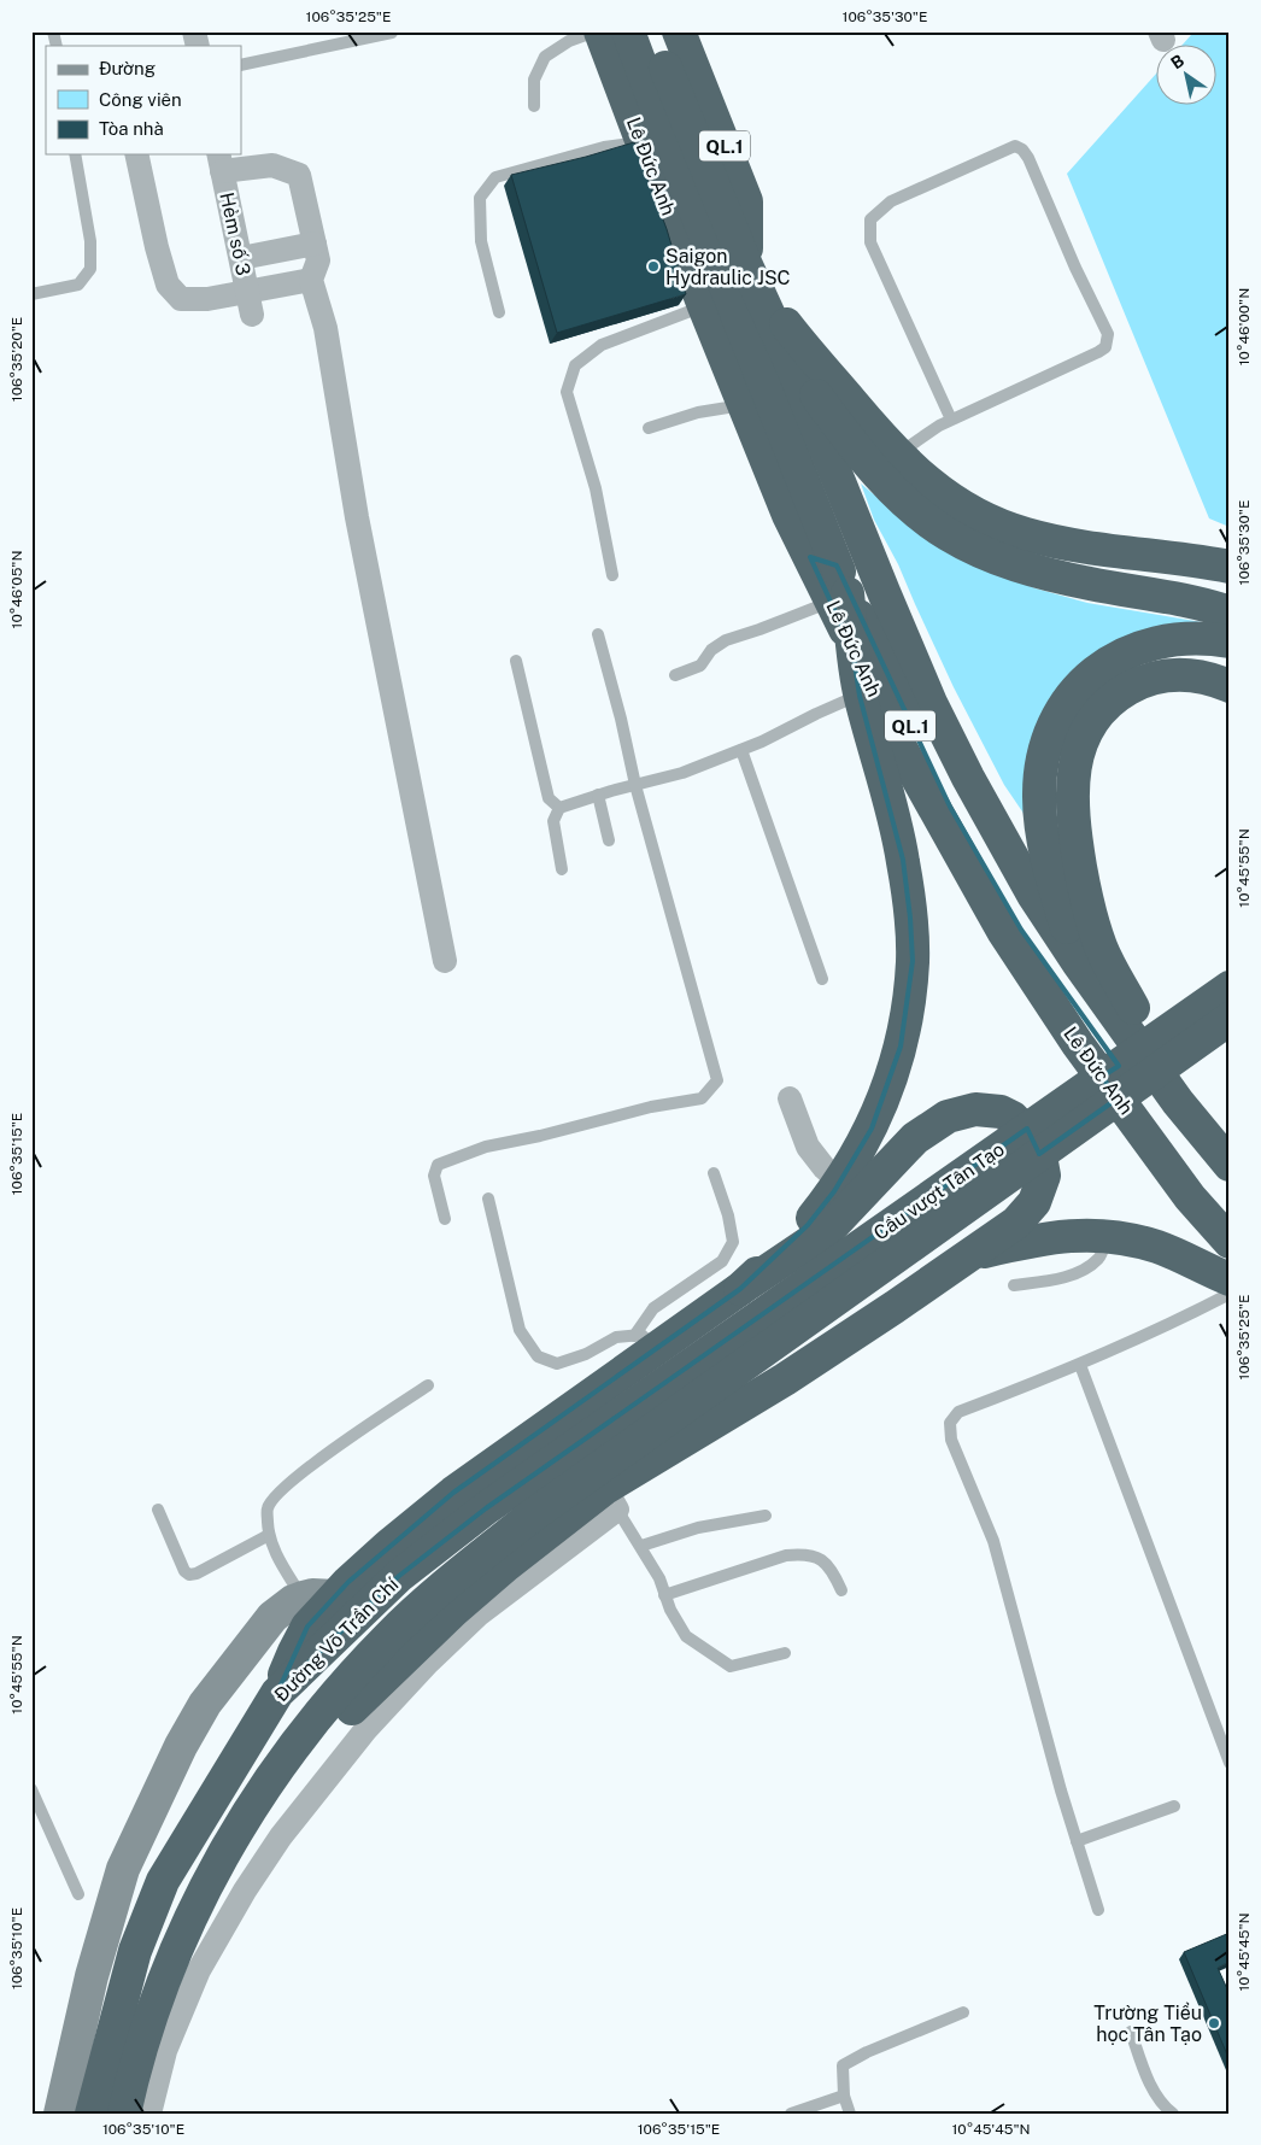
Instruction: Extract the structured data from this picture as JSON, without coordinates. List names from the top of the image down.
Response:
{
  "streets": {
    "highway": [
      "QL.1",
      "Lê Đức Anh",
      "Cầu vượt Tân Tạo",
      "Đường Võ Trần Chí"
    ],
    "street": ["Hẻm số 3"]
  },
  "crossings": [
    ["Cầu vượt Tân Tạo", "Đường Võ Trần Chí"]
  ],
  "places": ["Saigon Hydraulic JSC", "Trường Tiểu học Tân Tạo"],
  "legend": ["Đường", "Công viên", "Tòa nhà"],
  "north": "top left",
  "coordinates": [
    "106°35'25\"E",
    "106°35'30\"E",
    "10°46'00\"N",
    "106°35'20\"E",
    "10°46'05\"N",
    "10°45'55\"N",
    "106°35'15\"E",
    "106°35'10\"E",
    "10°45'45\"N"
  ]
}
